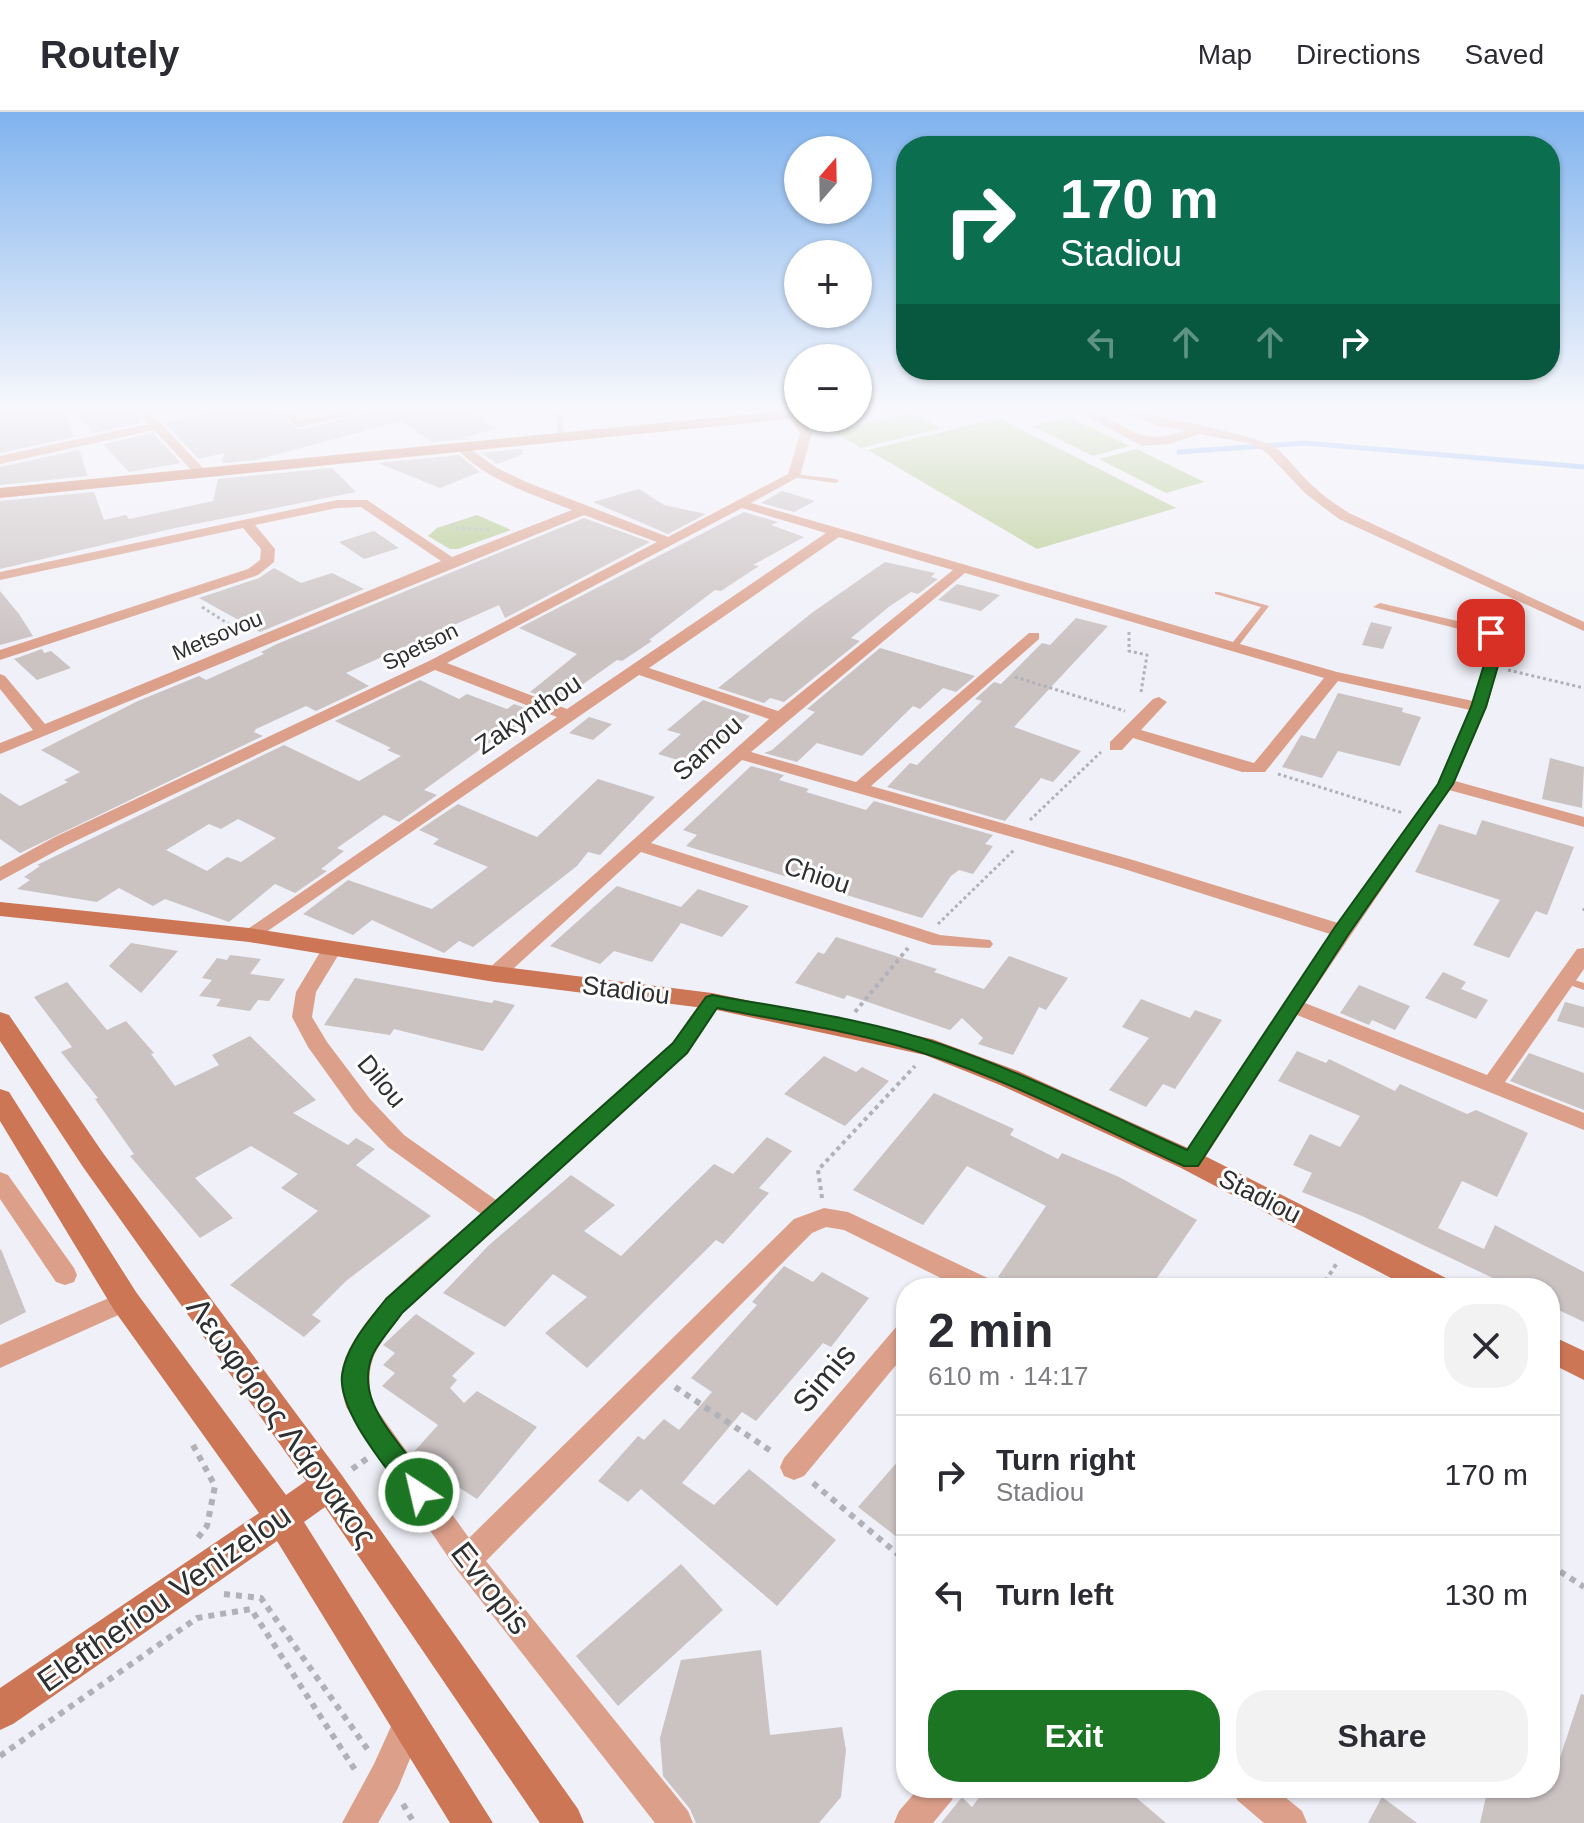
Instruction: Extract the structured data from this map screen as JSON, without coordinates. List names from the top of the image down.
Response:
{
  "streets": {
    "street": [
      "Metsovou",
      "Spetson",
      "Zakynthou",
      "Samou",
      "Chiou",
      "Stadiou",
      "Dilou",
      "Simis",
      "Λεωφόρος Λάρνακος",
      "Evropis",
      "Eleftheriou Venizelou"
    ]
  },
  "crossings": [
    ["Zakynthou", "Stadiou"],
    ["Samou", "Chiou"],
    ["Samou", "Stadiou"],
    ["Stadiou", "Dilou"],
    ["Stadiou", "Evropis"],
    ["Dilou", "Evropis"],
    ["Λεωφόρος Λάρνακος", "Eleftheriou Venizelou"]
  ],
  "north": "top",
  "page": {
    "header": "Routely",
    "nav": ["Map", "Directions", "Saved"],
    "map_buttons": ["+", "−"],
    "turn": ["170 m", "Stadiou"],
    "heading": ["2 min", "610 m · 14:17"],
    "list": [
      {
        "name": "Turn right",
        "note": "Stadiou",
        "value": "170 m"
      },
      {
        "name": "Turn left",
        "value": "130 m"
      }
    ],
    "buttons": ["Exit", "Share"]
  }
}
